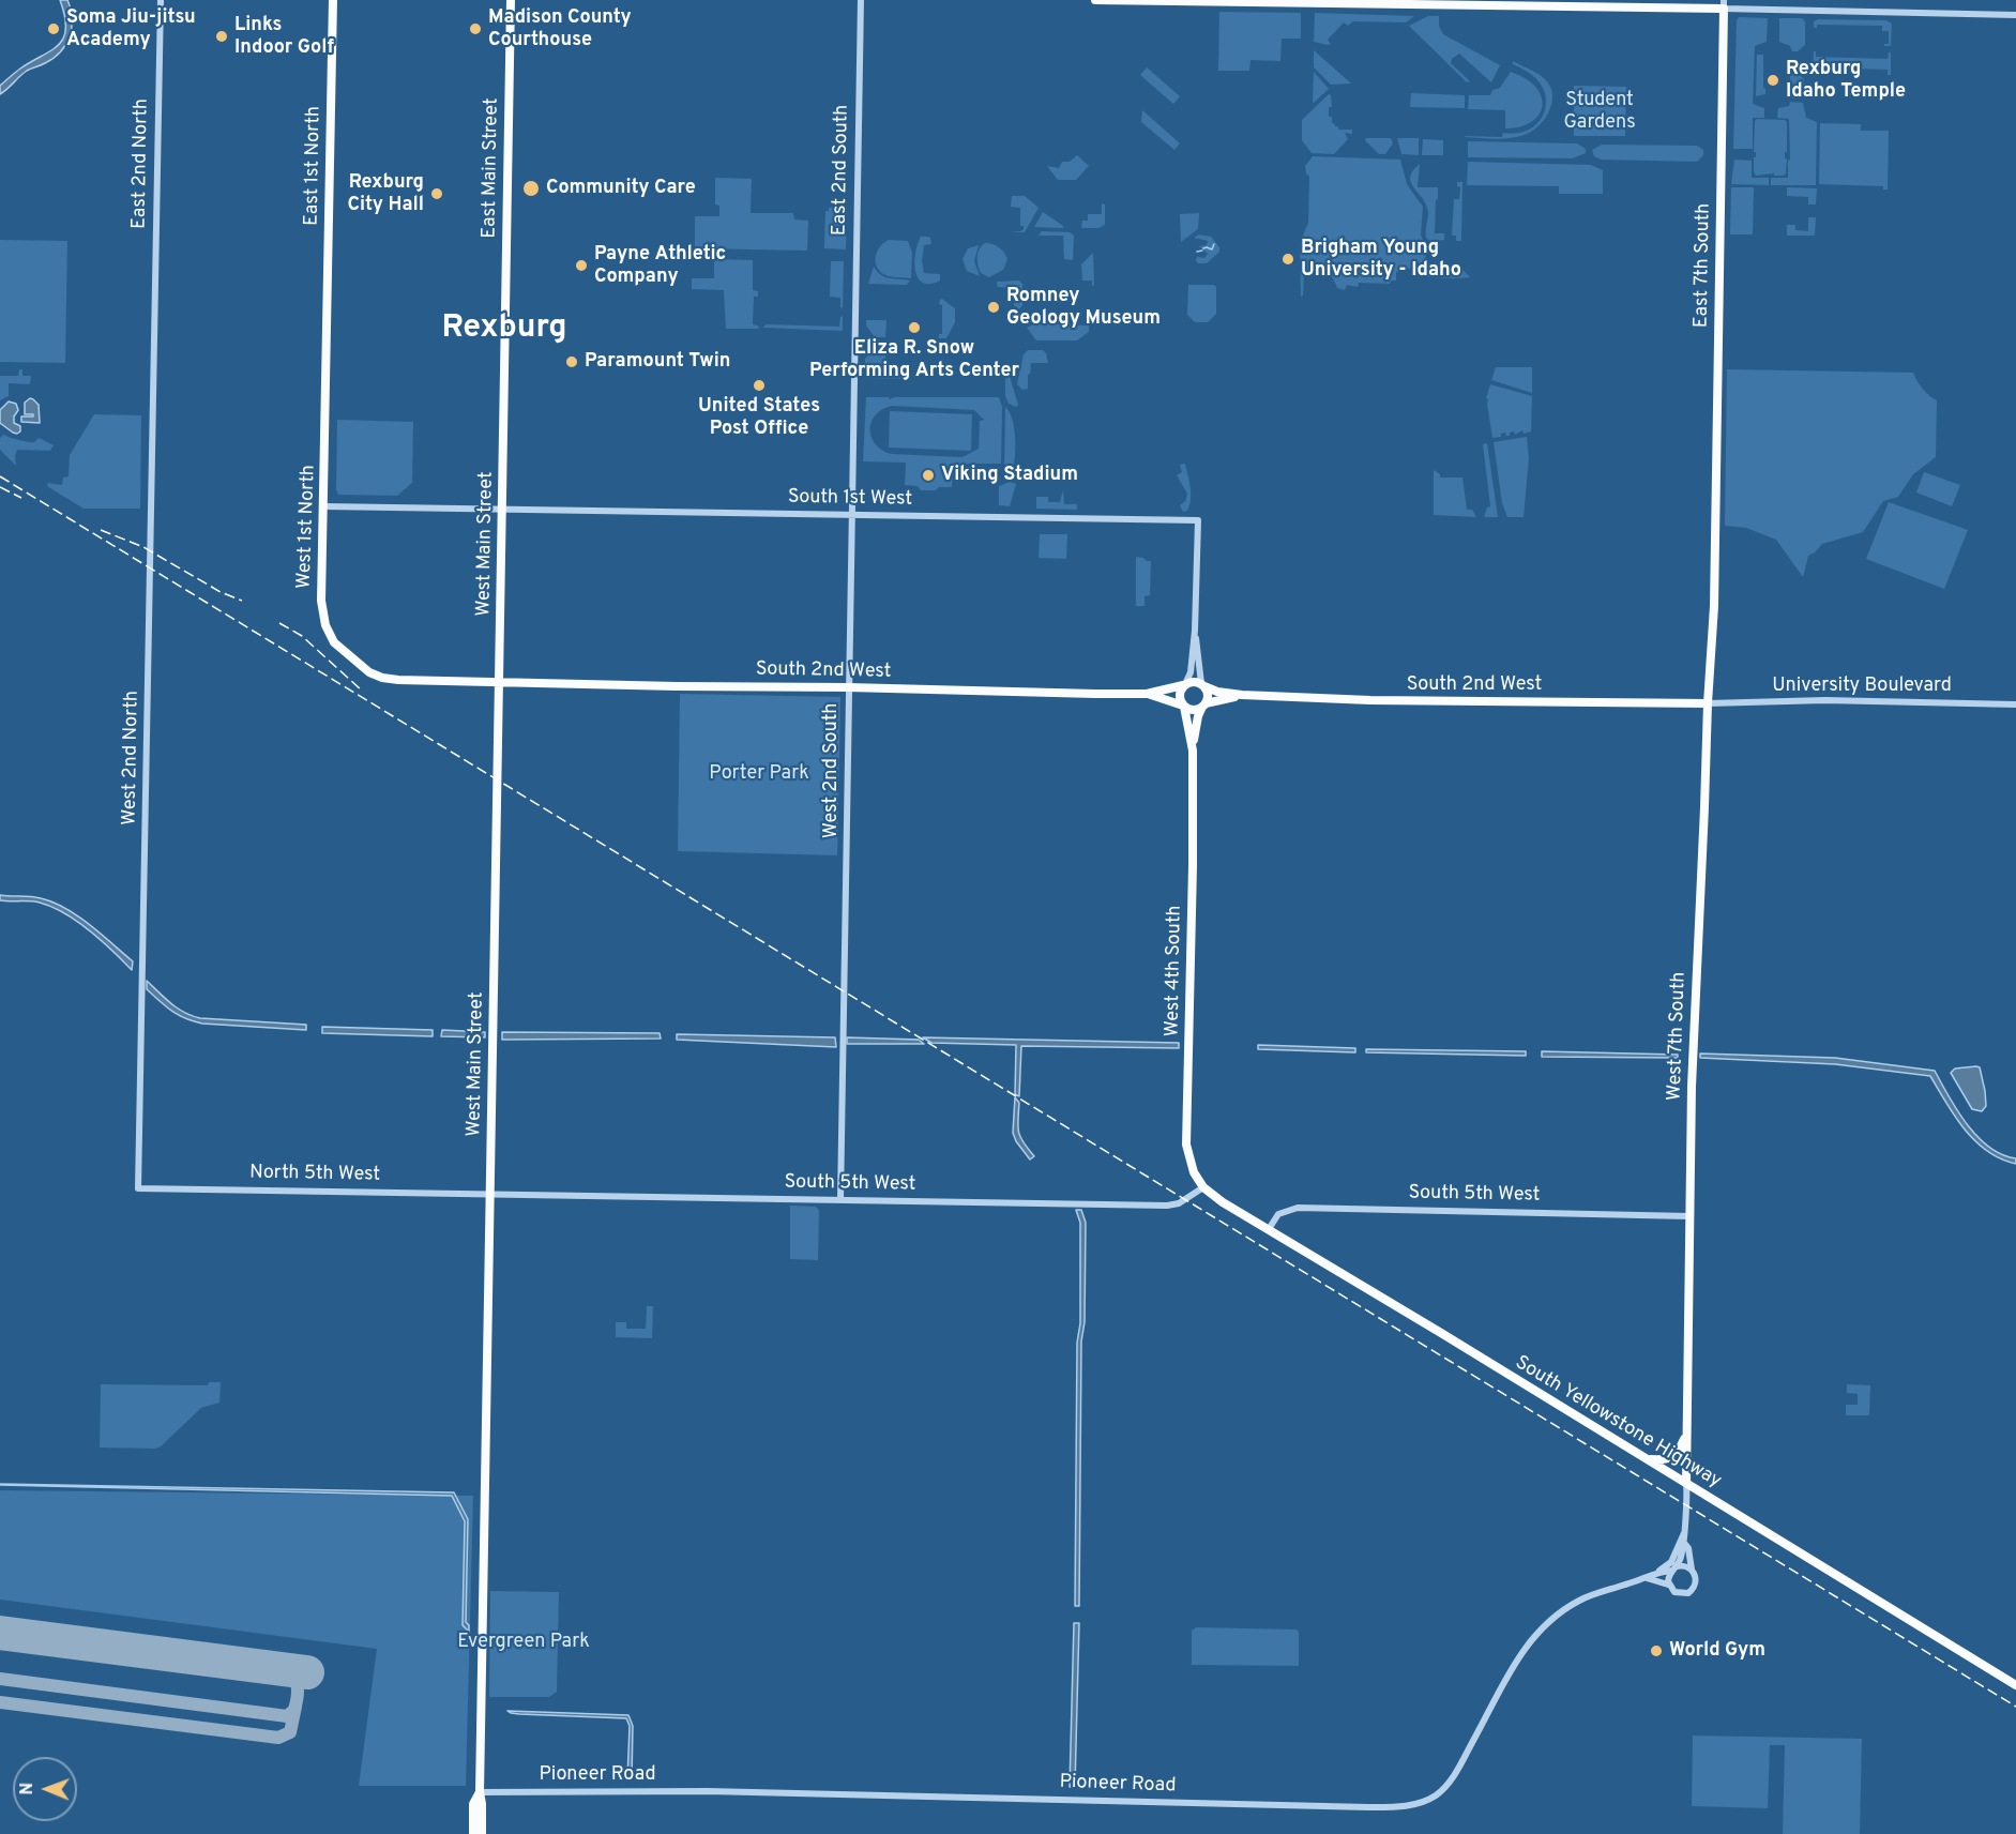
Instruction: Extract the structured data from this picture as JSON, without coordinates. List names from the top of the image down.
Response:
{
  "streets": {
    "main road": [
      "East 1st North",
      "East Main Street",
      "East 7th South",
      "West 1st North",
      "West Main Street",
      "South 2nd West",
      "West 4th South",
      "West 7th South",
      "South Yellowstone Highway"
    ],
    "street": [
      "East 2nd North",
      "East 2nd South",
      "South 1st West",
      "University Boulevard",
      "West 2nd North",
      "West 2nd South",
      "North 5th West",
      "South 5th West",
      "Pioneer Road"
    ]
  },
  "crossings": [
    ["East 2nd North", "West 2nd North"],
    ["East 1st North", "West 1st North"],
    ["East Main Street", "West Main Street"],
    ["East 2nd South", "West 2nd South"],
    ["East 7th South", "West 7th South"],
    ["South 1st West", "West 1st North"],
    ["South 1st West", "West Main Street"],
    ["South 1st West", "West 2nd South"],
    ["West 1st North", "West Main Street"],
    ["West 1st North", "South 2nd West"],
    ["West Main Street", "South 2nd West"],
    ["West Main Street", "North 5th West"],
    ["West Main Street", "South 5th West"],
    ["West Main Street", "Pioneer Road"],
    ["South 2nd West", "University Boulevard"],
    ["South 2nd West", "West 2nd South"],
    ["South 2nd West", "West 4th South"],
    ["South 2nd West", "West 7th South"],
    ["University Boulevard", "West 7th South"],
    ["West 2nd North", "North 5th West"],
    ["West 2nd South", "South 5th West"],
    ["West 4th South", "South 5th West"],
    ["West 4th South", "South Yellowstone Highway"],
    ["West 7th South", "South 5th West"],
    ["West 7th South", "South Yellowstone Highway"],
    ["West 7th South", "Pioneer Road"],
    ["North 5th West", "South 5th West"],
    ["South 5th West", "South Yellowstone Highway"]
  ],
  "districts": ["Rexburg"],
  "parks": ["Student Gardens", "Porter Park", "Evergreen Park"],
  "places": [
    "Soma Jiu-jitsu Academy",
    "Madison County Courthouse",
    "Links Indoor Golf",
    "Rexburg Idaho Temple",
    "Community Care",
    "Rexburg City Hall",
    "Brigham Young University - Idaho",
    "Payne Athletic Company",
    "Romney Geology Museum",
    "Eliza R. Snow Performing Arts Center",
    "Paramount Twin",
    "United States Post Office",
    "Viking Stadium",
    "World Gym"
  ],
  "north": "left"
}
